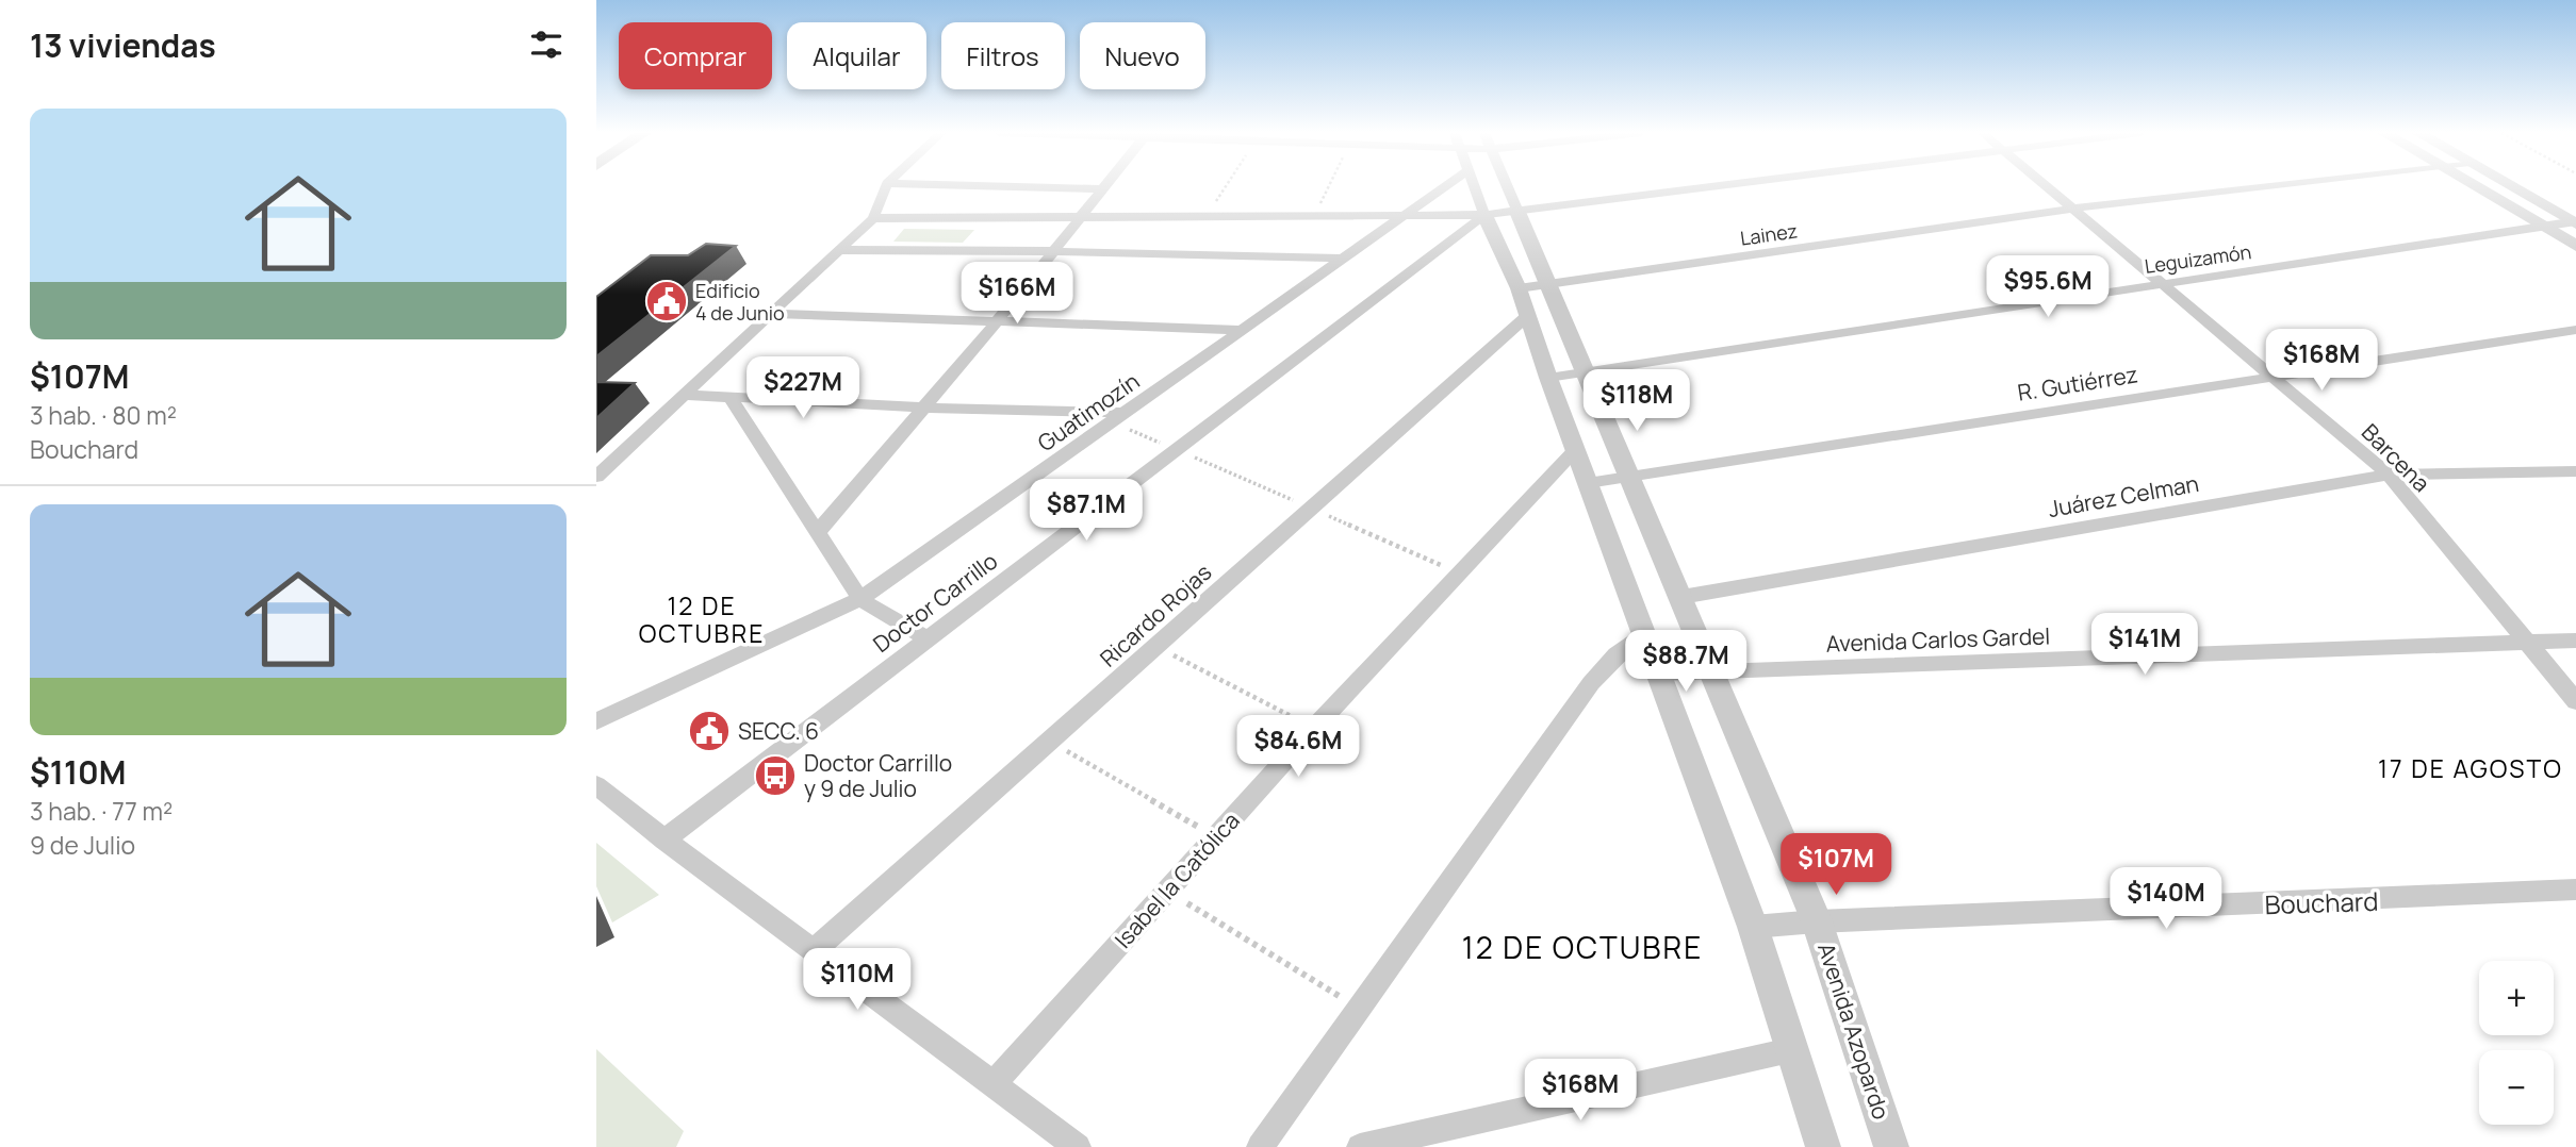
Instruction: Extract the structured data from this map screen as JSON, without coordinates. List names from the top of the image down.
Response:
{
  "streets": {
    "street": [
      "Lainez",
      "Leguizamón",
      "R. Gutiérrez",
      "Guatimozín",
      "Barcena",
      "Juárez Celman",
      "Doctor Carrillo",
      "Ricardo Rojas",
      "Avenida Carlos Gardel",
      "Isabel la Católica",
      "Bouchard",
      "Avenida Azopardo"
    ]
  },
  "crossings": [
    ["Lainez", "Barcena"],
    ["Lainez", "Avenida Azopardo"],
    ["Leguizamón", "Barcena"],
    ["Leguizamón", "Avenida Azopardo"],
    ["R. Gutiérrez", "Barcena"],
    ["R. Gutiérrez", "Avenida Azopardo"],
    ["Barcena", "Juárez Celman"],
    ["Barcena", "Avenida Carlos Gardel"],
    ["Juárez Celman", "Avenida Azopardo"],
    ["Avenida Carlos Gardel", "Avenida Azopardo"],
    ["Bouchard", "Avenida Azopardo"]
  ],
  "districts": ["12 DE OCTUBRE", "17 DE AGOSTO", "12 DE OCTUBRE"],
  "places": {
    "public building": ["Edificio 4 de Junio", "SECC. 6"],
    "bus stop": ["Doctor Carrillo y 9 de Julio"]
  },
  "page": {
    "heading": "13 viviendas",
    "chip": [
      "Comprar",
      "Alquilar",
      "Filtros",
      "Nuevo"
    ],
    "list": [
      {
        "name": "$107M",
        "note": "3 hab. · 80 m² · Bouchard"
      },
      {
        "name": "$110M",
        "note": "3 hab. · 77 m² · 9 de Julio"
      }
    ],
    "price": [
      "$95.6M",
      "$166M",
      "$168M",
      "$227M",
      "$118M",
      "$87.1M",
      "$141M",
      "$88.7M",
      "$84.6M",
      "$107M",
      "$140M",
      "$110M",
      "$168M"
    ],
    "map_buttons": ["+", "−"]
  }
}
